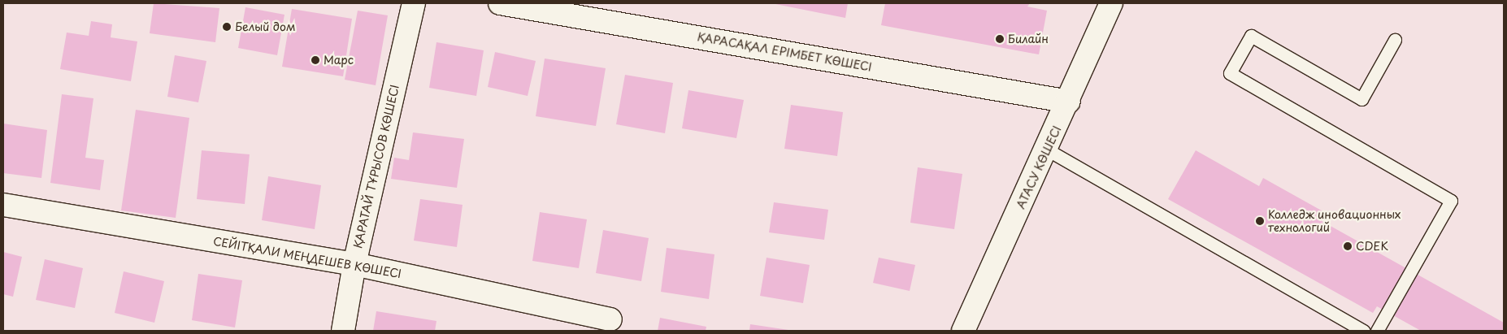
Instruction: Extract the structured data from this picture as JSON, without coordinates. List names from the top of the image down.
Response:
{
  "streets": {
    "street": [
      "ҚАРАСАҚАЛ ЕРІМБЕТ КӨШЕСІ",
      "ҚАРАТАЙ ТҰРЫСОВ КӨШЕСІ",
      "АТАСУ КӨШЕСІ",
      "СЕЙІТҚАЛИ МЕҢДЕШЕВ КӨШЕСІ"
    ]
  },
  "crossings": [
    ["ҚАРАСАҚАЛ ЕРІМБЕТ КӨШЕСІ", "АТАСУ КӨШЕСІ"],
    ["ҚАРАТАЙ ТҰРЫСОВ КӨШЕСІ", "СЕЙІТҚАЛИ МЕҢДЕШЕВ КӨШЕСІ"]
  ],
  "places": [
    "Белый дом",
    "Билайн",
    "Марс",
    "Колледж иновационных технологий",
    "CDEK"
  ]
}
